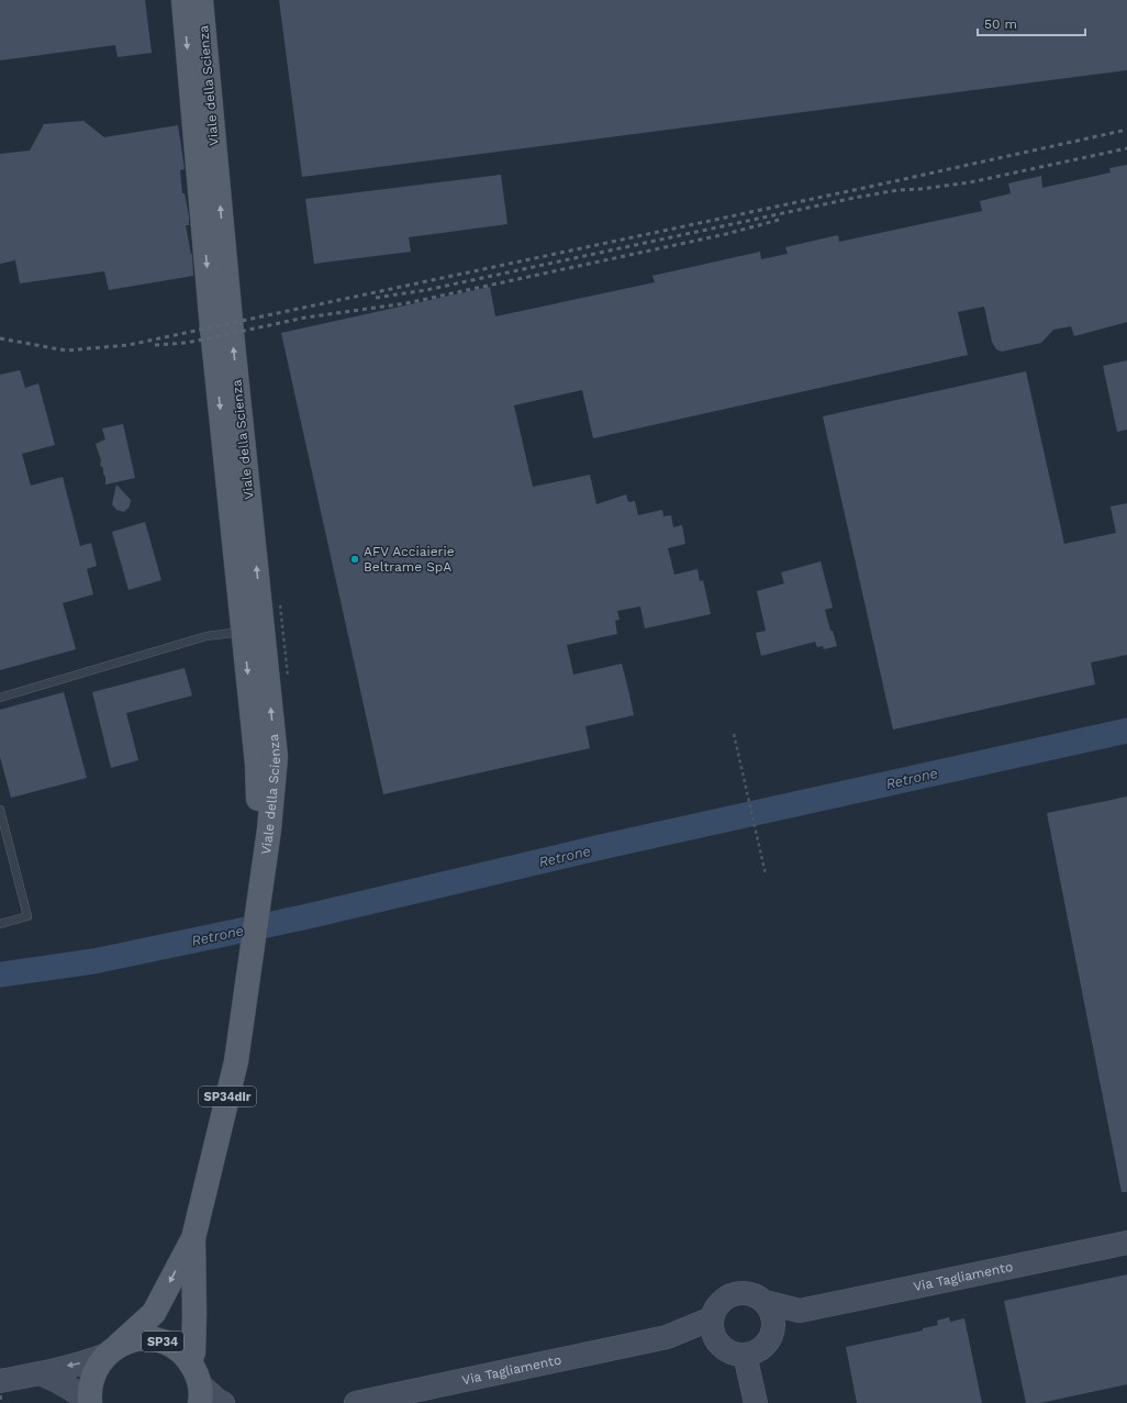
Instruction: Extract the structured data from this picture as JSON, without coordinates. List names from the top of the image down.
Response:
{
  "streets": {
    "main road": ["Viale della Scienza", "SP34dir", "SP34"],
    "street": ["Via Tagliamento"]
  },
  "crossings": [
    ["Viale della Scienza", "SP34dir"],
    ["SP34dir", "SP34"]
  ],
  "water": ["Retrone"],
  "places": ["AFV Acciaierie Beltrame SpA"],
  "scale_bar": "50 m"
}
